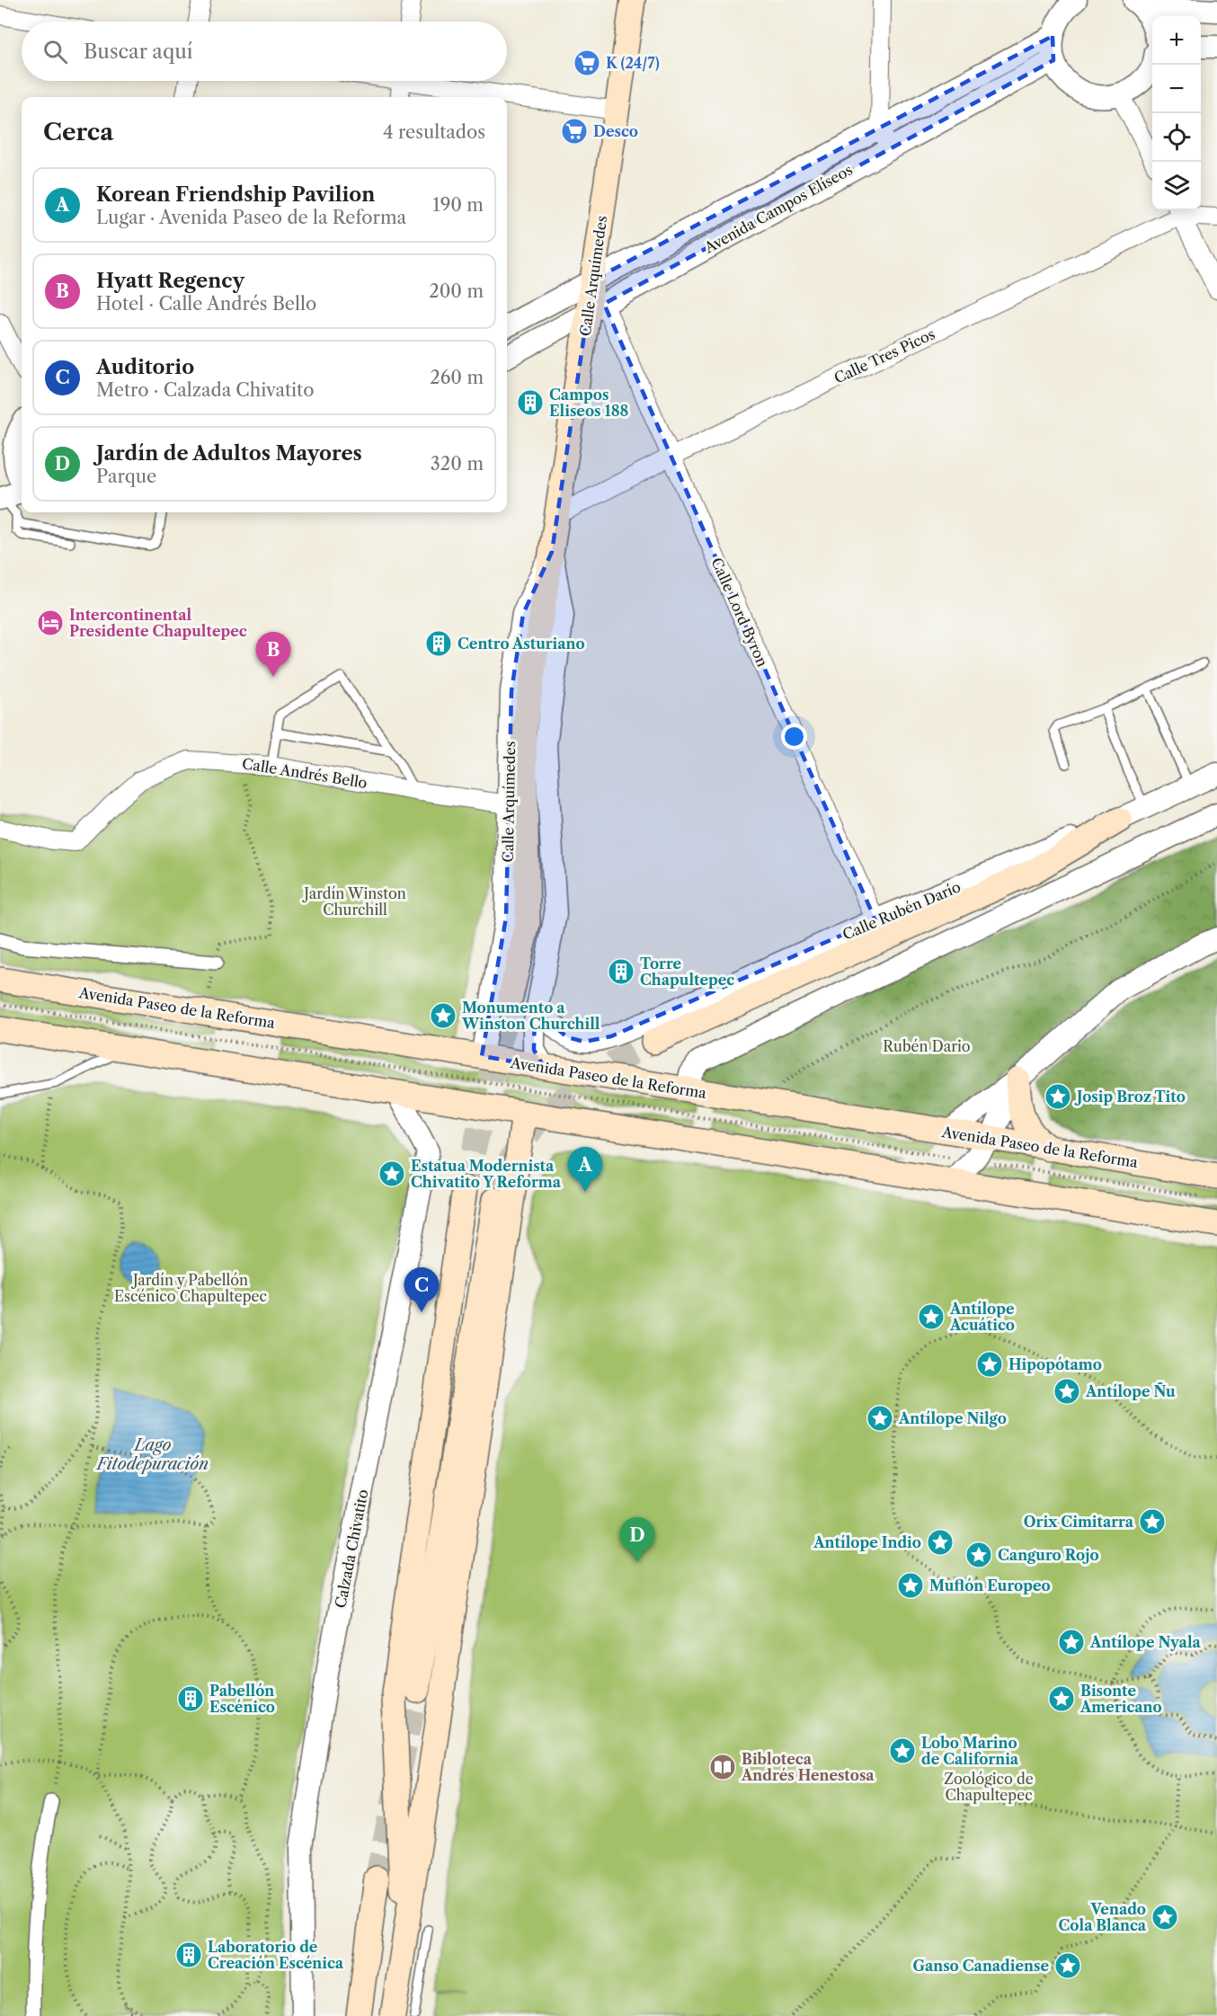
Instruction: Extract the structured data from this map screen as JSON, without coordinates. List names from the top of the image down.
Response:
{
  "streets": {
    "main road": ["Calle Arquímedes", "Avenida Paseo de la Reforma"],
    "street": [
      "Avenida Campos Elíseos",
      "Calle Tres Picos",
      "Calle Lord Byron",
      "Calle Andrés Bello",
      "Calle Rubén Darío",
      "Calzada Chivatito"
    ]
  },
  "crossings": [
    ["Avenida Campos Elíseos", "Calle Arquímedes"],
    ["Avenida Campos Elíseos", "Calle Lord Byron"],
    ["Calle Arquímedes", "Calle Tres Picos"],
    ["Calle Arquímedes", "Calle Lord Byron"],
    ["Calle Arquímedes", "Calle Andrés Bello"],
    ["Calle Arquímedes", "Calle Rubén Darío"],
    ["Calle Arquímedes", "Avenida Paseo de la Reforma"],
    ["Calle Tres Picos", "Calle Lord Byron"],
    ["Calle Lord Byron", "Calle Rubén Darío"]
  ],
  "water": ["Lago Fitodepuración"],
  "parks": [
    "Jardín Winston Churchill",
    "Rubén Dario",
    "Jardín y Pabellón Escénico Chapultepec",
    "Zoológico de Chapultepec"
  ],
  "places": {
    "supermarket": ["K (24/7)", "Desco"],
    "building": [
      "Campos Eliseos 188",
      "Centro Asturiano",
      "Torre Chapultepec",
      "Pabellón Escénico",
      "Laboratorio de Creación Escénica"
    ],
    "hotel": ["Intercontinental Presidente Chapultepec"],
    "place": [
      "Monumento a Winston Churchill",
      "Josip Broz Tito",
      "Estatua Modernista Chivatito Y Reforma",
      "Antílope Acuático",
      "Hipopótamo",
      "Antílope Ñu",
      "Antílope Nilgo",
      "Orix Cimitarra",
      "Antílope Indio",
      "Canguro Rojo",
      "Muflón Europeo",
      "Antílope Nyala",
      "Bisonte Americano",
      "Lobo Marino de California",
      "Venado Cola Blanca",
      "Ganso Canadiense"
    ],
    "library": ["Bibloteca Andrés Henestosa"]
  },
  "page": {
    "map_buttons": ["+", "−"],
    "search": "Buscar aquí",
    "heading": ["Cerca", "4 resultados"],
    "list": [
      {
        "mark": "A",
        "name": "Korean Friendship Pavilion",
        "note": "Lugar · Avenida Paseo de la Reforma",
        "value": "190 m"
      },
      {
        "mark": "B",
        "name": "Hyatt Regency",
        "note": "Hotel · Calle Andrés Bello",
        "value": "200 m"
      },
      {
        "mark": "C",
        "name": "Auditorio",
        "note": "Metro · Calzada Chivatito",
        "value": "260 m"
      },
      {
        "mark": "D",
        "name": "Jardín de Adultos Mayores",
        "note": "Parque",
        "value": "320 m"
      }
    ],
    "pins": [
      "B",
      "A",
      "C",
      "D"
    ]
  }
}
